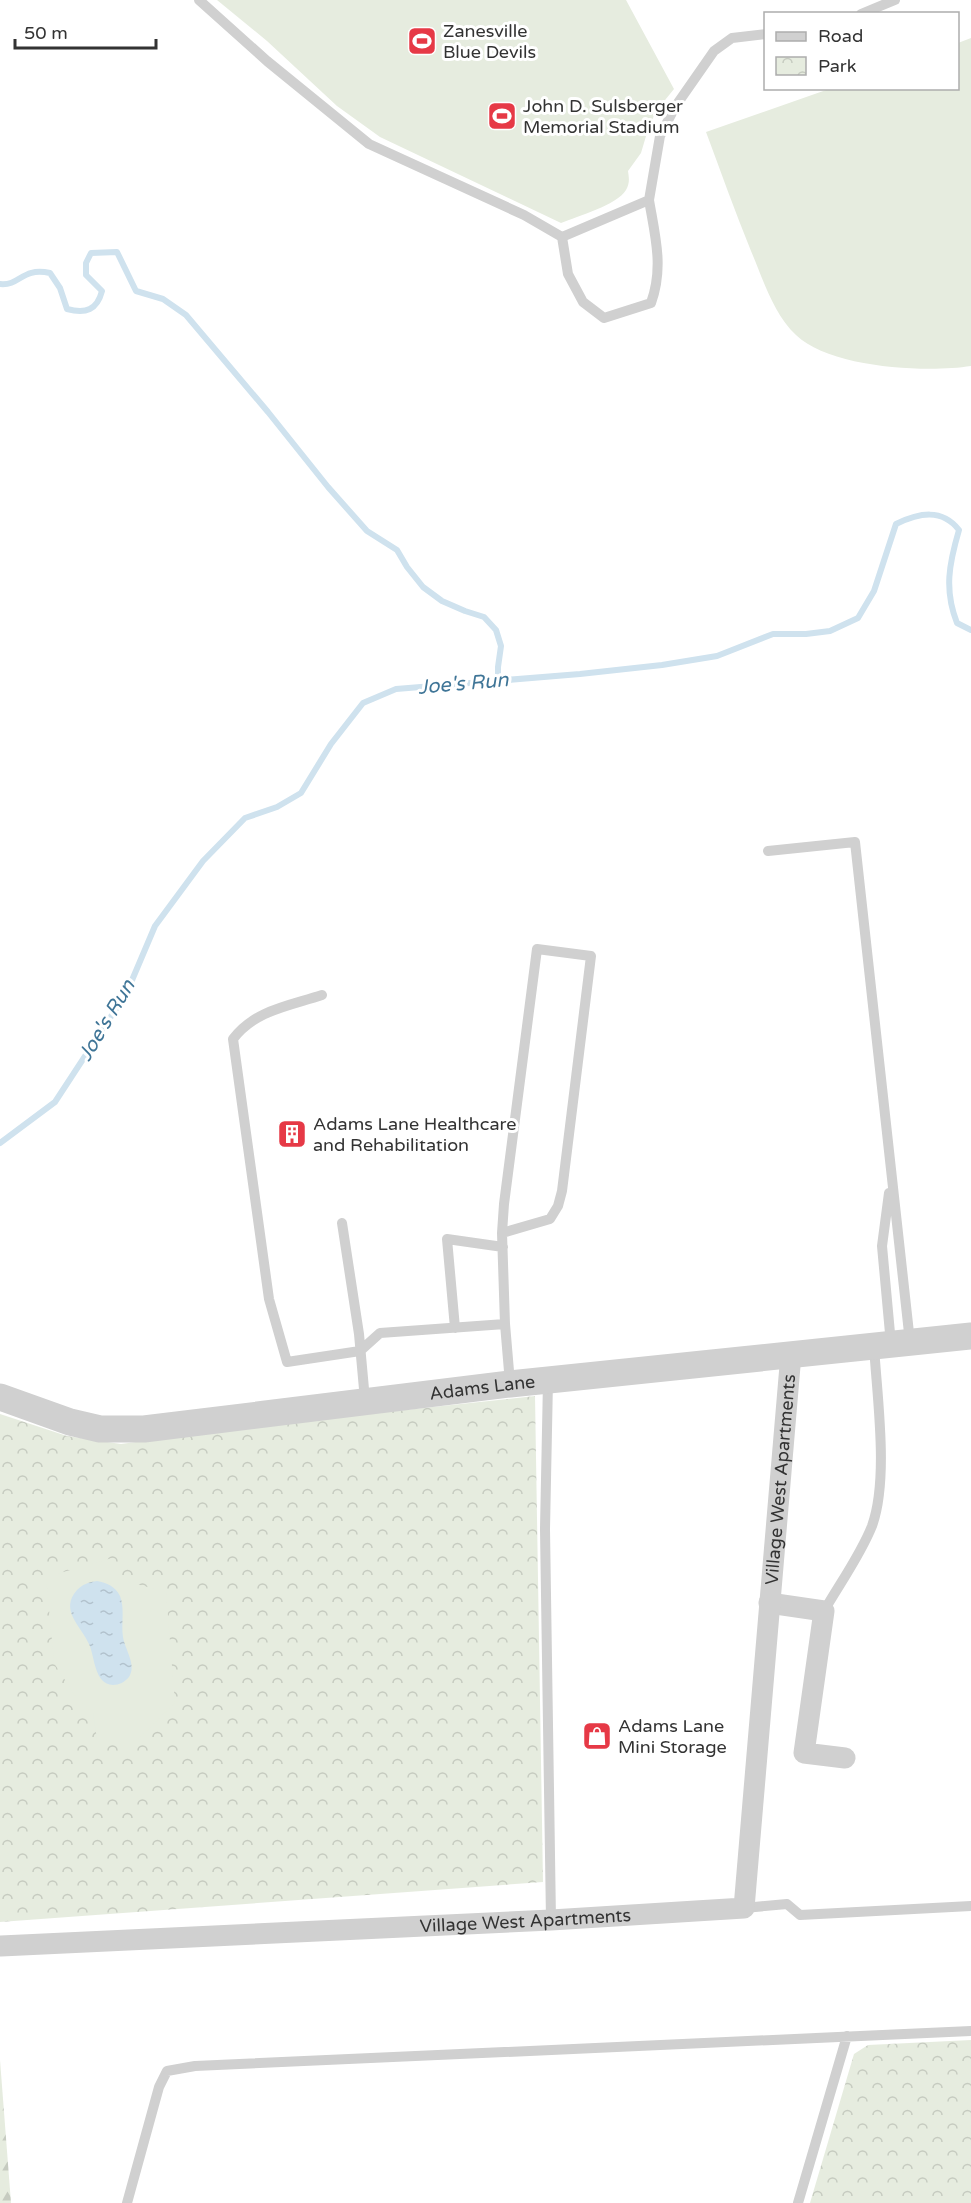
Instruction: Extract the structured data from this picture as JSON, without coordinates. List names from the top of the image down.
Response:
{
  "streets": {
    "street": ["Adams Lane", "Village West Apartments"]
  },
  "crossings": [
    ["Adams Lane", "Village West Apartments"]
  ],
  "water": ["Joe's Run"],
  "places": {
    "sports": ["Zanesville Blue Devils", "John D. Sulsberger Memorial Stadium"],
    "building": ["Adams Lane Healthcare and Rehabilitation"],
    "shop": ["Adams Lane Mini Storage"]
  },
  "legend": ["Road", "Park"],
  "scale_bar": "50 m"
}
